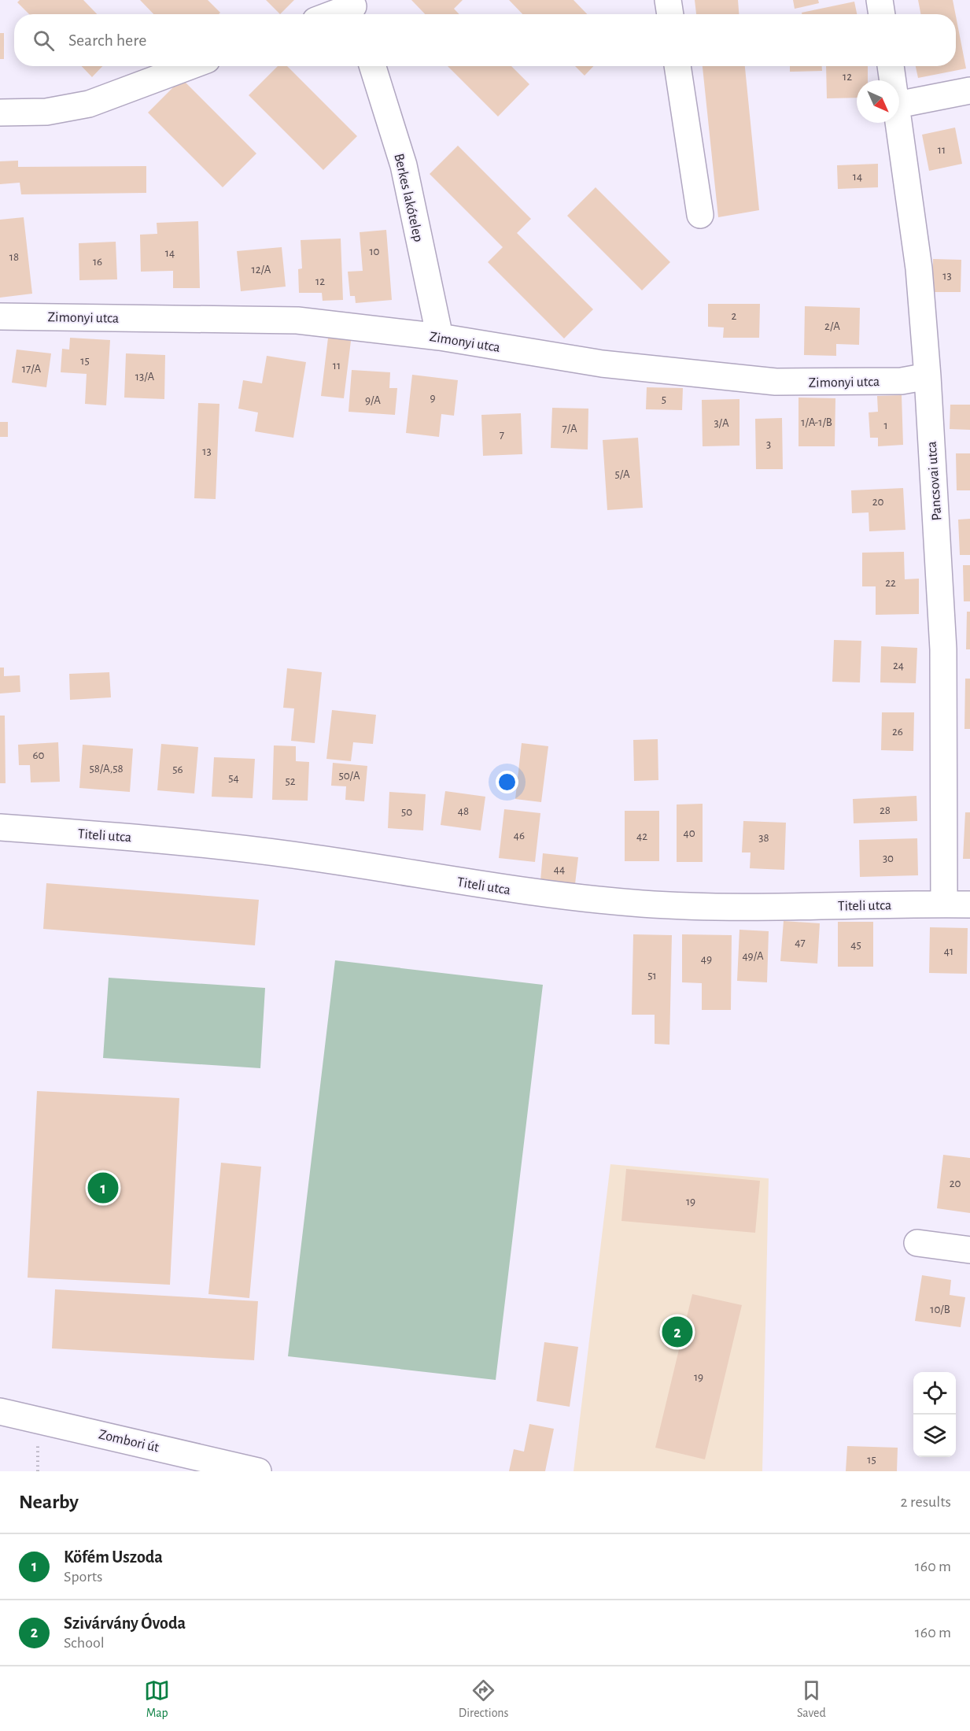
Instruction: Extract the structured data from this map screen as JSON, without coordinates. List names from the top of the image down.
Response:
{
  "streets": {
    "street": [
      "Berkes lakótelep",
      "Zimonyi utca",
      "Pancsovai utca",
      "Titeli utca",
      "Zombori út"
    ]
  },
  "crossings": [
    ["Berkes lakótelep", "Zimonyi utca"],
    ["Zimonyi utca", "Pancsovai utca"],
    ["Pancsovai utca", "Titeli utca"]
  ],
  "house_numbers": [
    "12",
    "11",
    "14",
    "10",
    "14",
    "18",
    "16",
    "12/A",
    "13",
    "12",
    "2",
    "2/A",
    "15",
    "11",
    "17/A",
    "13/A",
    "9",
    "5",
    "9/A",
    "1/A-1/B",
    "3/A",
    "1",
    "7/A",
    "7",
    "3",
    "13",
    "5/A",
    "20",
    "22",
    "24",
    "26",
    "60",
    "58/A,58",
    "56",
    "50/A",
    "54",
    "52",
    "28",
    "48",
    "50",
    "40",
    "46",
    "42",
    "38",
    "30",
    "44",
    "47",
    "45",
    "41",
    "49/A",
    "49",
    "51",
    "20",
    "19",
    "10/B",
    "19",
    "15"
  ],
  "north": "bottom right",
  "page": {
    "search": "Search here",
    "pins": ["1", "2"],
    "heading": ["Nearby", "2 results"],
    "list": [
      {
        "mark": "1",
        "name": "Köfém Uszoda",
        "note": "Sports",
        "value": "160 m"
      },
      {
        "mark": "2",
        "name": "Szivárvány Óvoda",
        "note": "School",
        "value": "160 m"
      }
    ],
    "nav": ["Map", "Directions", "Saved"]
  }
}
